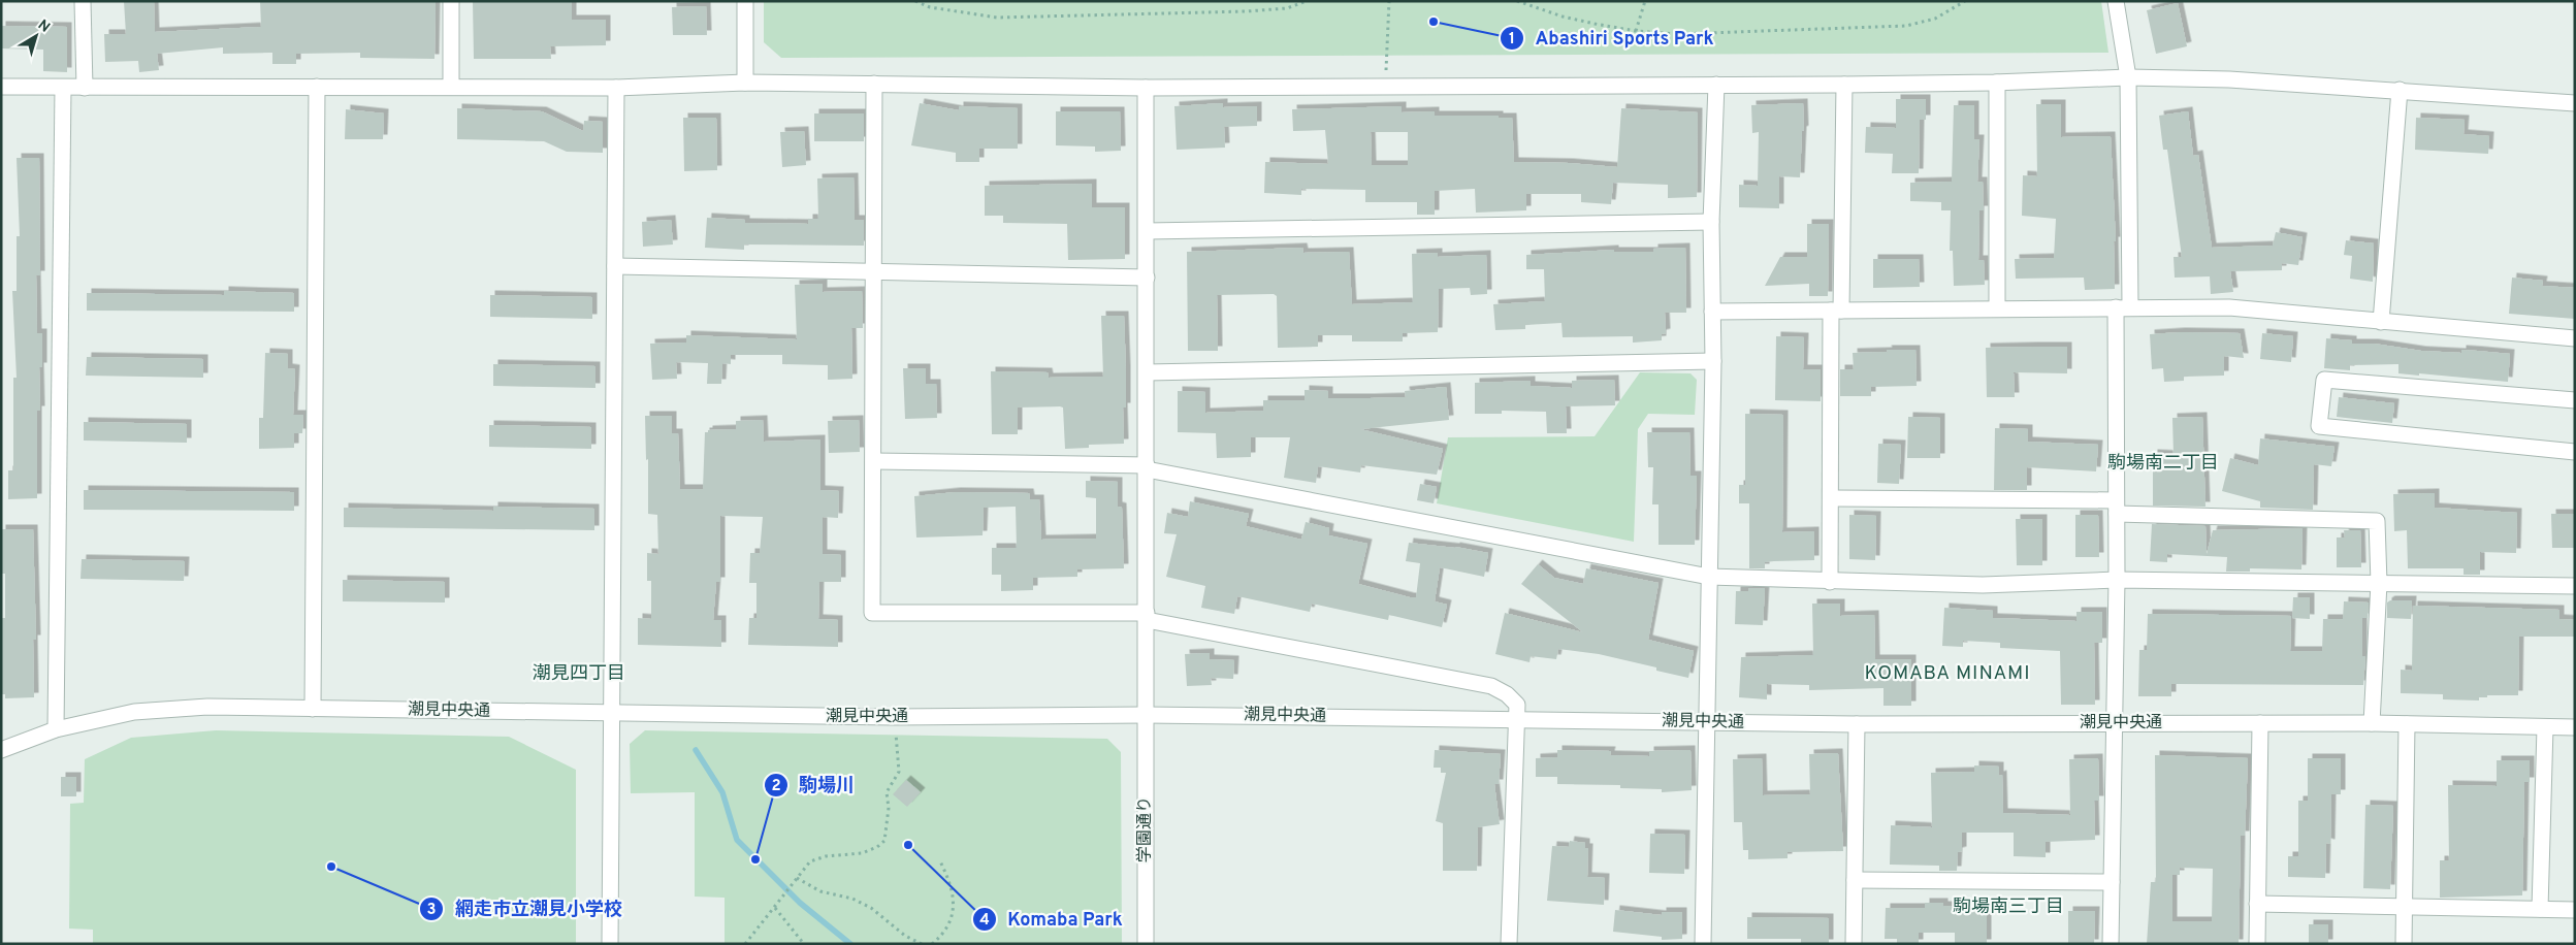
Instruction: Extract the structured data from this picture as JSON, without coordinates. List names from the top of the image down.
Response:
{
  "streets": {
    "street": ["潮見中央通", "学園通り"]
  },
  "crossings": [
    ["潮見中央通", "学園通り"]
  ],
  "districts": [
    "駒場南二丁目",
    "潮見四丁目",
    "KOMABA MINAMI",
    "駒場南三丁目"
  ],
  "places": [
    "Abashiri Sports Park",
    "Komaba Park",
    "駒場川",
    "網走市立潮見小学校"
  ],
  "north": "top right"
}
